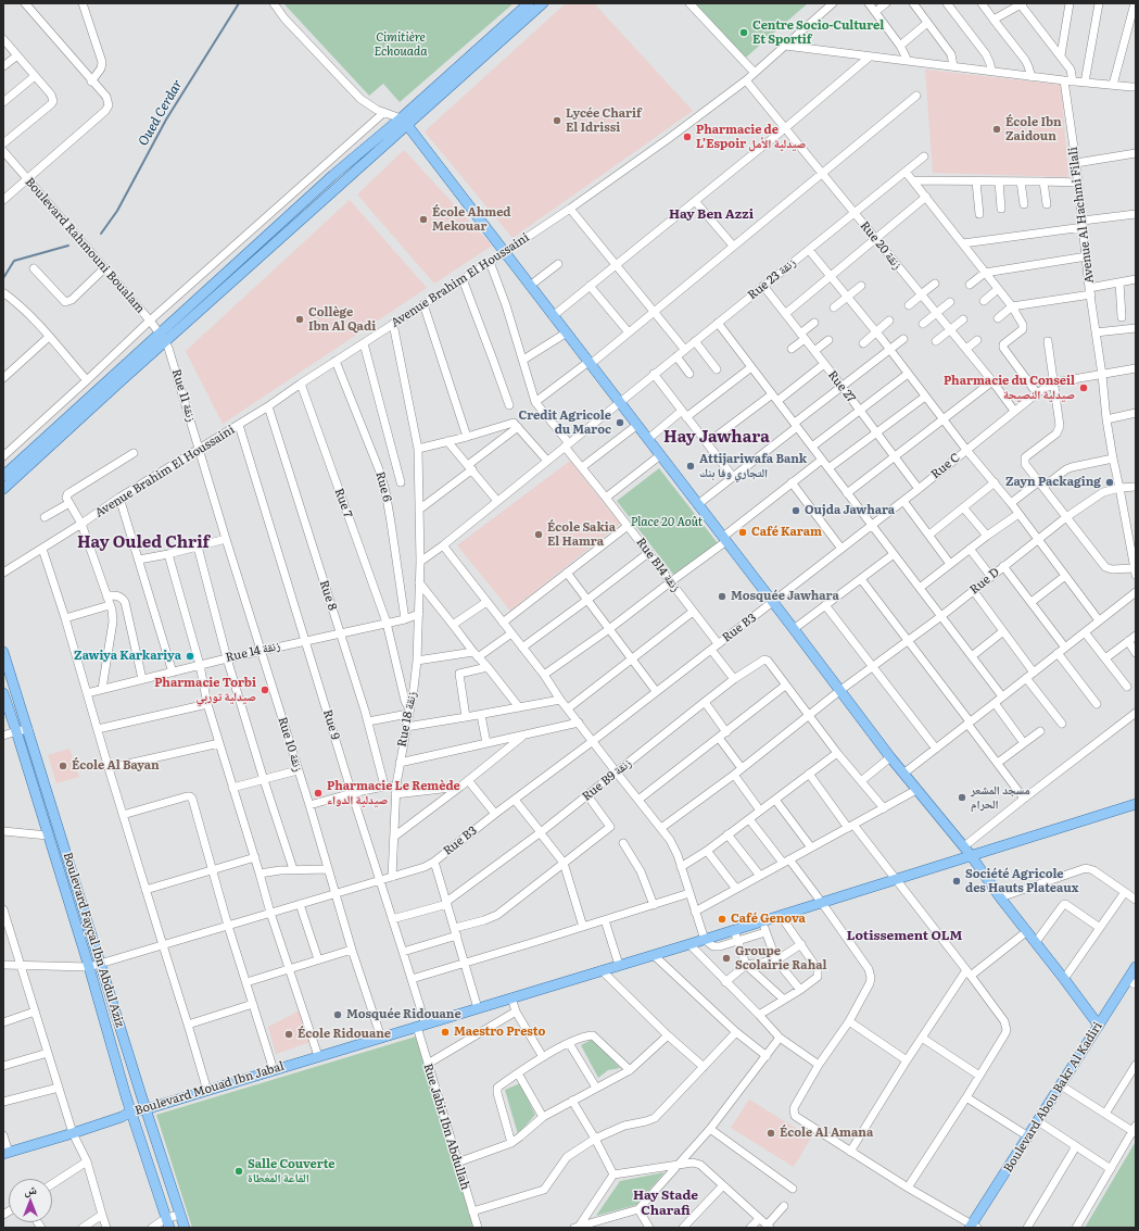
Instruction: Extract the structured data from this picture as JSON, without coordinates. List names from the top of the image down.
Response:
{
  "streets": {
    "main road": ["Boulevard Fayçal Ibn Abdul Aziz", "Boulevard Mouad Ibn Jabal", "Boulevard Abou Bakr Al Kadiri"],
    "street": [
      "Avenue Al Hachmi Filali",
      "Boulevard Rahmouni Boualam",
      "Rue 20 زنقة",
      "Rue 23 زنقة",
      "Avenue Brahim El Houssaini",
      "Rue 27",
      "Rue 11 زنقة",
      "Rue C",
      "Rue 6",
      "Rue 7",
      "Rue B14 زنقة",
      "Rue D",
      "Rue 8",
      "Rue B3",
      "Rue 14 زنقة",
      "Rue 18 زنقة",
      "Rue 9",
      "Rue 10 زنقة",
      "Rue B9 زنقة",
      "Rue Jabir Ibn Abdullah"
    ]
  },
  "crossings": [
    ["Avenue Al Hachmi Filali", "Rue C"],
    ["Avenue Al Hachmi Filali", "Rue D"],
    ["Boulevard Rahmouni Boualam", "Rue 11 زنقة"],
    ["Rue 20 زنقة", "Rue 23 زنقة"],
    ["Rue 20 زنقة", "Avenue Brahim El Houssaini"],
    ["Rue 20 زنقة", "Rue C"],
    ["Rue 23 زنقة", "Rue 27"],
    ["Rue 23 زنقة", "Rue B14 زنقة"],
    ["Rue 23 زنقة", "Rue 18 زنقة"],
    ["Avenue Brahim El Houssaini", "Rue 11 زنقة"],
    ["Avenue Brahim El Houssaini", "Rue 6"],
    ["Avenue Brahim El Houssaini", "Rue 7"],
    ["Avenue Brahim El Houssaini", "Rue 8"],
    ["Avenue Brahim El Houssaini", "Rue 18 زنقة"],
    ["Avenue Brahim El Houssaini", "Rue 9"],
    ["Avenue Brahim El Houssaini", "Rue 10 زنقة"],
    ["Rue 27", "Rue C"],
    ["Rue 11 زنقة", "Rue 10 زنقة"],
    ["Rue C", "Rue B3"],
    ["Rue 6", "Rue 14 زنقة"],
    ["Rue 7", "Rue 14 زنقة"],
    ["Rue 7", "Rue 18 زنقة"],
    ["Rue B14 زنقة", "Rue B3"],
    ["Rue 8", "Rue 14 زنقة"],
    ["Rue B3", "Rue 18 زنقة"],
    ["Rue B3", "Rue 9"],
    ["Rue B3", "Rue 10 زنقة"],
    ["Rue B3", "Boulevard Fayçal Ibn Abdul Aziz"],
    ["Rue 14 زنقة", "Rue 18 زنقة"],
    ["Rue 14 زنقة", "Rue 9"],
    ["Rue 14 زنقة", "Rue 10 زنقة"],
    ["Rue 9", "Boulevard Mouad Ibn Jabal"],
    ["Rue 9", "Rue Jabir Ibn Abdullah"],
    ["Rue 10 زنقة", "Boulevard Mouad Ibn Jabal"],
    ["Boulevard Fayçal Ibn Abdul Aziz", "Boulevard Mouad Ibn Jabal"],
    ["Boulevard Mouad Ibn Jabal", "Rue Jabir Ibn Abdullah"]
  ],
  "districts": [
    "Hay Ben Azzi",
    "Hay Jawhara",
    "Hay Ouled Chrif",
    "Lotissement OLM",
    "Hay Stade Charafi"
  ],
  "water": ["Oued Cerdar"],
  "parks": ["Cimitière Echouada", "Place 20 Août"],
  "places": [
    "Centre Socio-Culturel Et Sportif",
    "Lycée Charif El Idrissi",
    "École Ibn Zaidoun",
    "Pharmacie de L’Espoir صيدلية الأمل",
    "École Ahmed Mekouar",
    "Collège Ibn Al Qadi",
    "Pharmacie du Conseil صيدلية النصيحة",
    "Credit Agricole du Maroc",
    "Attijariwafa Bank التجاري وفا بنك",
    "Zayn Packaging",
    "Oujda Jawhara",
    "Café Karam",
    "École Sakia El Hamra",
    "Mosquée Jawhara",
    "Zawiya Karkariya",
    "Pharmacie Torbi صيدلية توربي",
    "École Al Bayan",
    "Pharmacie Le Remède صيدلية الدواء",
    "مسجد المشعر الحرام",
    "Société Agricole des Hauts Plateaux",
    "Café Genova",
    "Groupe Scolairie Rahal",
    "Mosquée Ridouane",
    "Maestro Presto",
    "École Ridouane",
    "École Al Amana",
    "Salle Couverte القاعة المغطاة"
  ],
  "north": "top"
}
